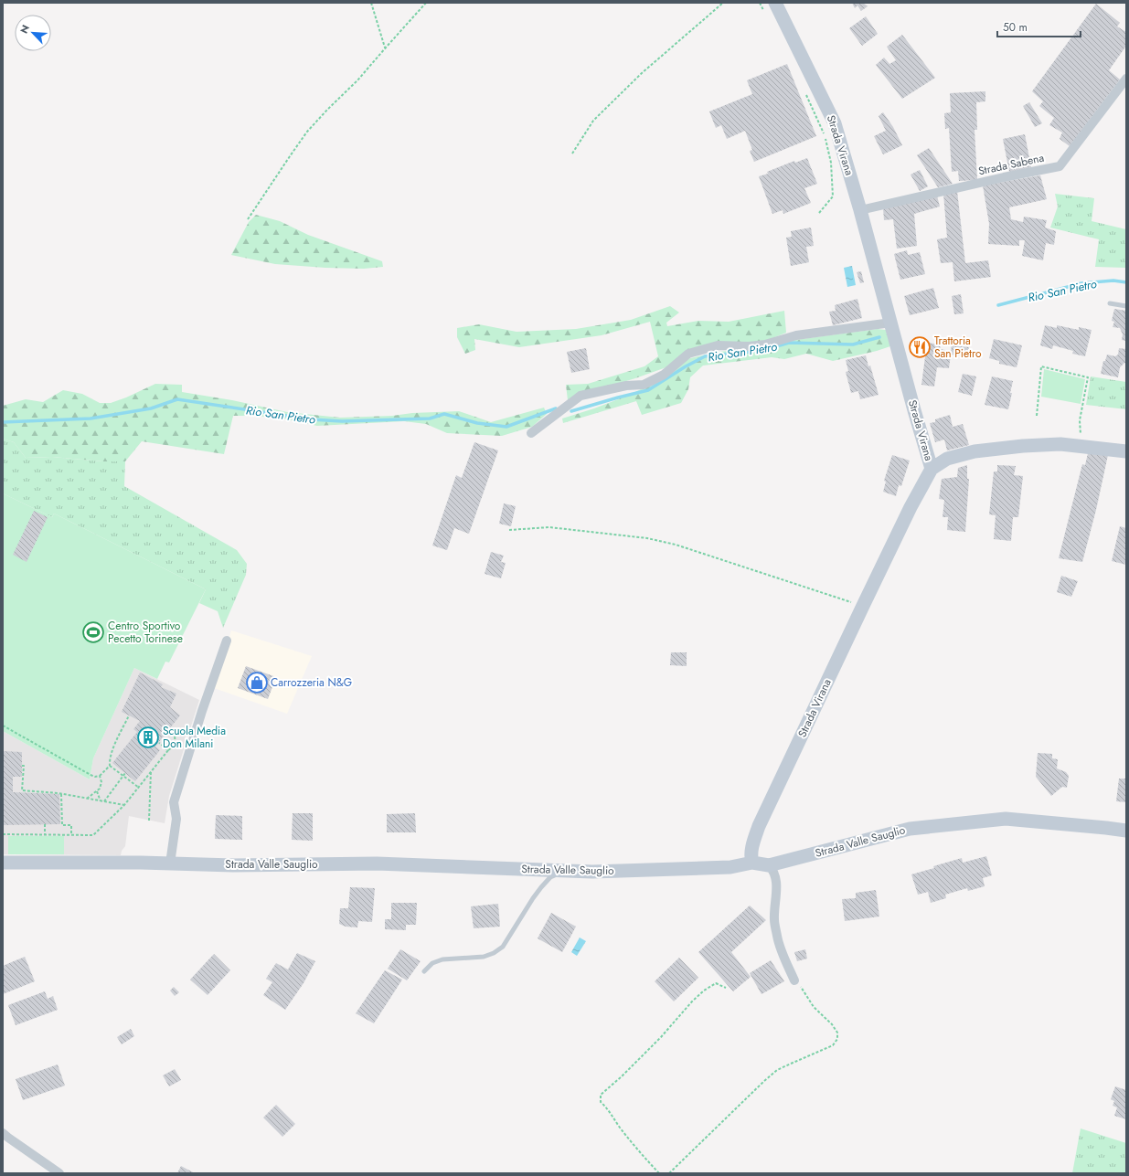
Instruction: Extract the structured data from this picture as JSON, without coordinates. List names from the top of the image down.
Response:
{
  "streets": {
    "street": ["Strada Virana", "Strada Sabena", "Strada Valle Sauglio"]
  },
  "crossings": [
    ["Strada Virana", "Strada Sabena"],
    ["Strada Virana", "Strada Valle Sauglio"]
  ],
  "water": ["Rio San Pietro"],
  "places": {
    "restaurant": ["Trattoria San Pietro"],
    "sports": ["Centro Sportivo Pecetto Torinese"],
    "shop": ["Carrozzeria N&G"],
    "building": ["Scuola Media Don Milani"]
  },
  "scale_bar": "50 m",
  "north": "top left"
}
